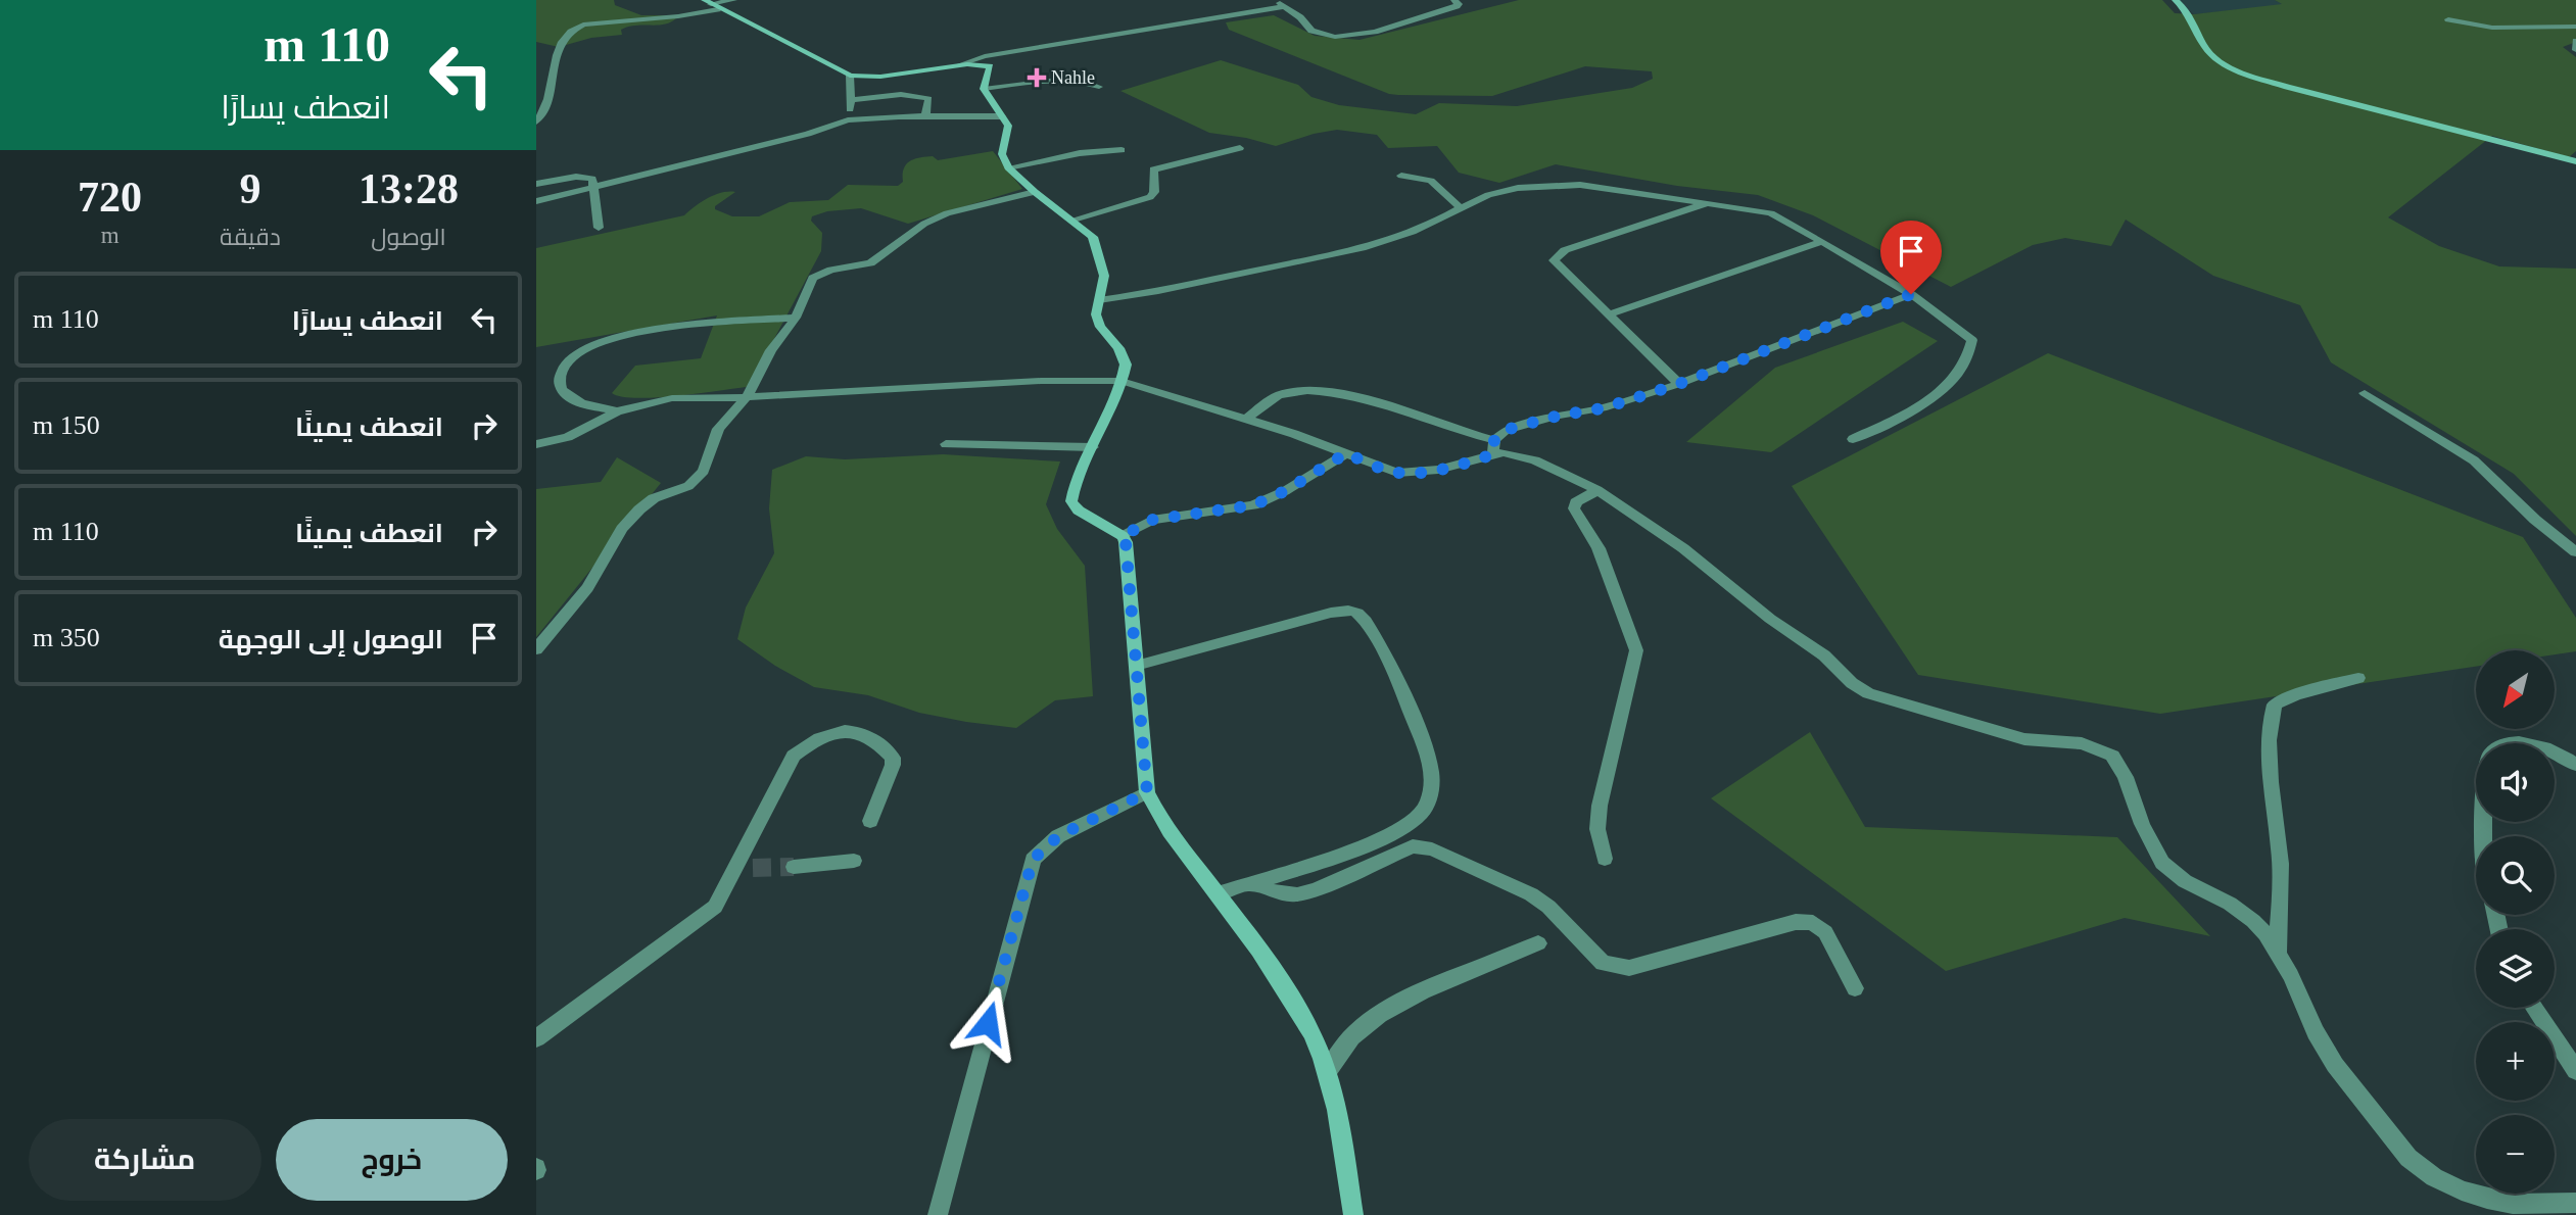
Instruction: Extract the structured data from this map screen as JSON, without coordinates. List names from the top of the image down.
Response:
{
  "places": {
    "health": ["Nahle"]
  },
  "north": "bottom left",
  "page": {
    "turn": ["110 m", "انعطف يسارًا"],
    "eta": [
      "13:28",
      "الوصول",
      "9",
      "دقيقة",
      "720",
      "m"
    ],
    "list": [
      {
        "name": "انعطف يسارًا",
        "value": "110 m"
      },
      {
        "name": "انعطف يمينًا",
        "value": "150 m"
      },
      {
        "name": "انعطف يمينًا",
        "value": "110 m"
      },
      {
        "name": "الوصول إلى الوجهة",
        "value": "350 m"
      }
    ],
    "map_buttons": ["+", "−"],
    "buttons": ["خروج", "مشاركة"]
  }
}
